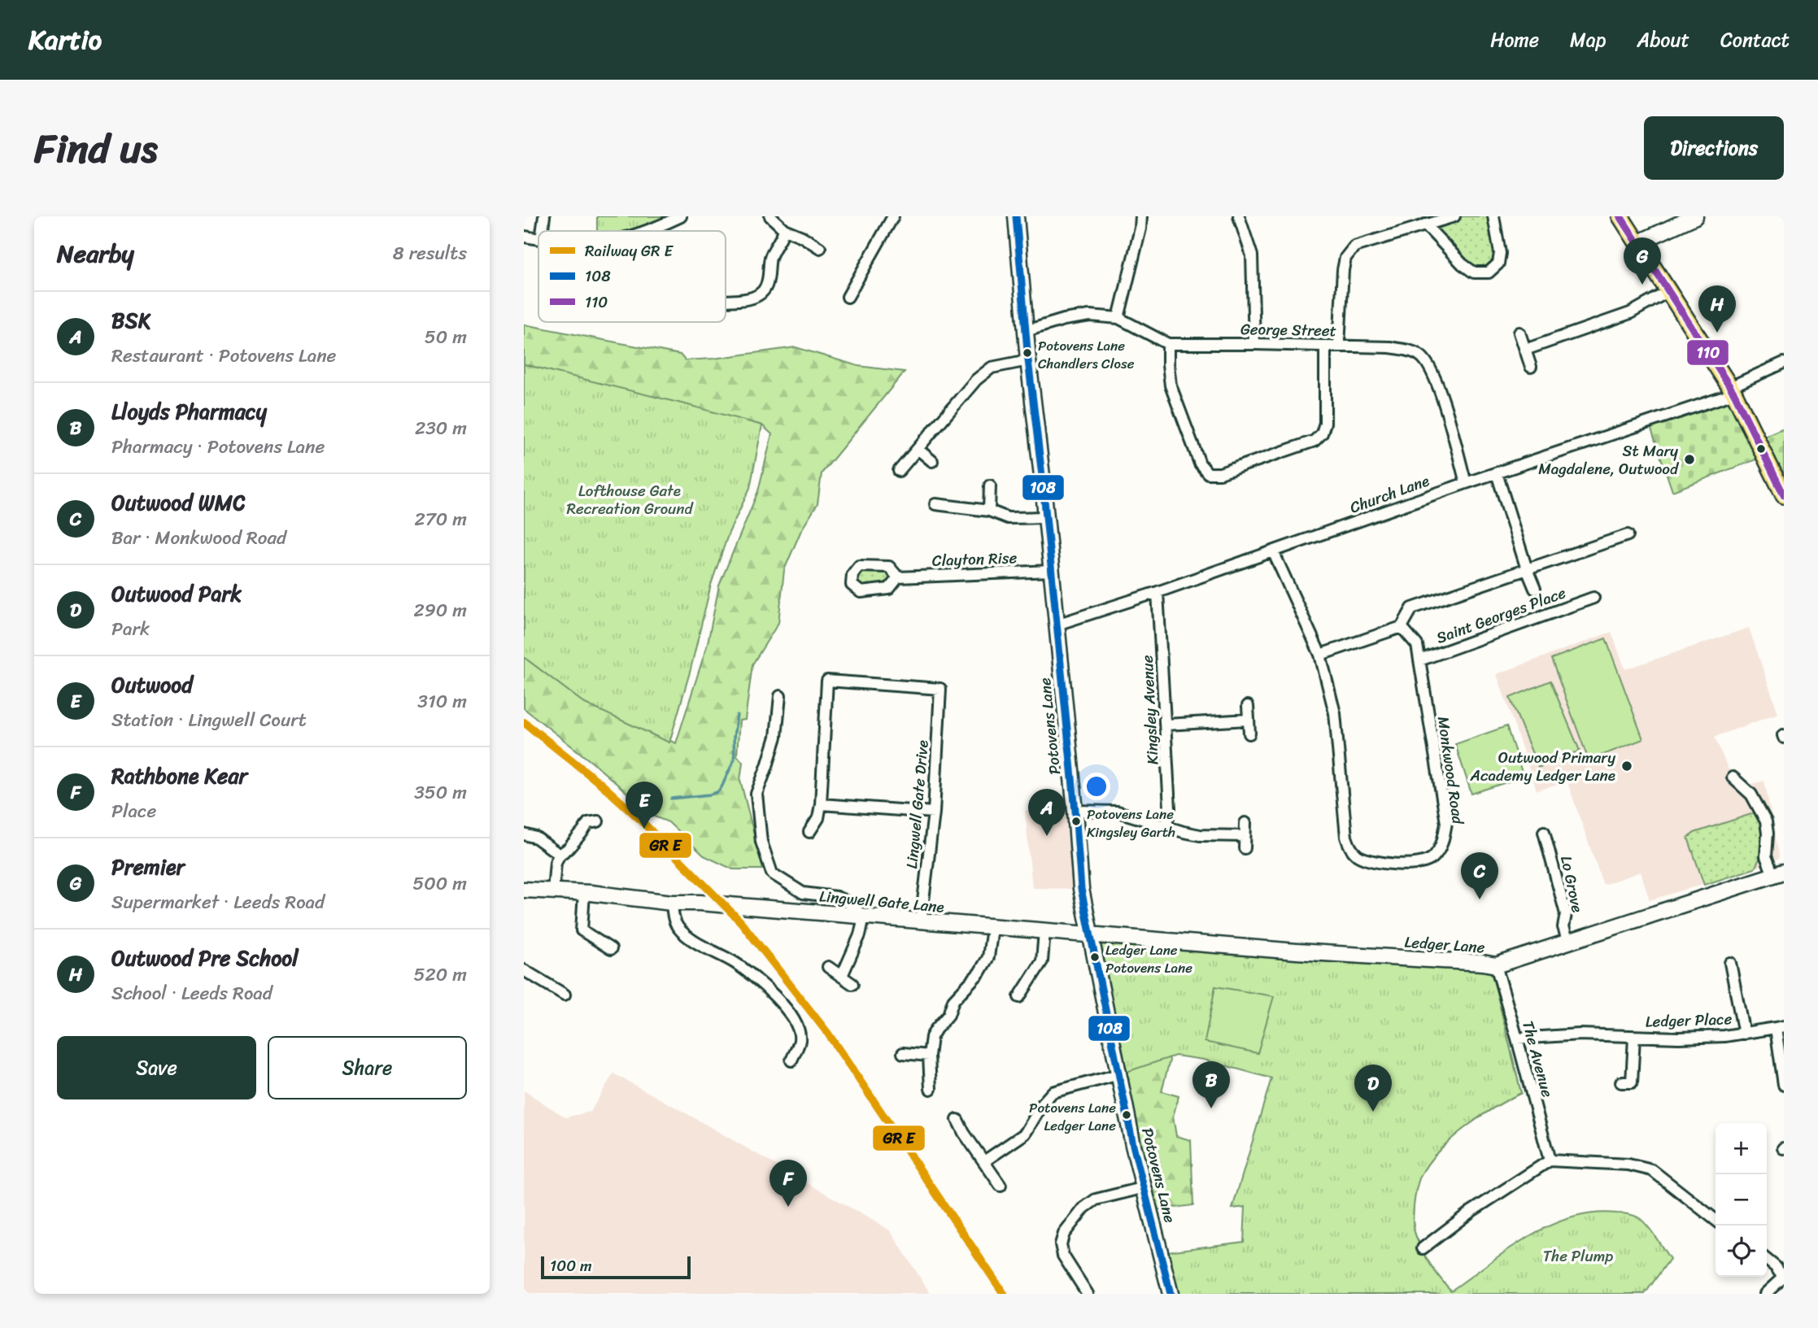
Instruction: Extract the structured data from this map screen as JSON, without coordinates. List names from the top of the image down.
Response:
{
  "streets": {
    "street": [
      "George Street",
      "Church Lane",
      "Clayton Rise",
      "Saint Georges Place",
      "Kingsley Avenue",
      "Potovens Lane",
      "Monkwood Road",
      "Lingwell Gate Drive",
      "Lo Grove",
      "Lingwell Gate Lane",
      "Ledger Lane",
      "Ledger Place",
      "The Avenue"
    ]
  },
  "crossings": [
    ["George Street", "Church Lane"],
    ["George Street", "Potovens Lane"],
    ["Church Lane", "Kingsley Avenue"],
    ["Church Lane", "Potovens Lane"],
    ["Church Lane", "Monkwood Road"],
    ["Clayton Rise", "Potovens Lane"],
    ["Saint Georges Place", "Monkwood Road"],
    ["Potovens Lane", "Lingwell Gate Lane"],
    ["Potovens Lane", "Ledger Lane"],
    ["Lingwell Gate Drive", "Lingwell Gate Lane"],
    ["Lo Grove", "Ledger Lane"],
    ["Lingwell Gate Lane", "Ledger Lane"],
    ["Ledger Lane", "The Avenue"],
    ["Ledger Place", "The Avenue"]
  ],
  "parks": ["Lofthouse Gate Recreation Ground", "The Plump"],
  "places": [
    "Potovens Lane Chandlers Close",
    "St Mary Magdalene, Outwood",
    "Outwood Primary Academy Ledger Lane",
    "Potovens Lane Kingsley Garth",
    "Ledger Lane Potovens Lane",
    "Potovens Lane Ledger Lane"
  ],
  "lines": ["transit line 108", "transit line 110"],
  "legend": ["Railway GR E", "108", "110"],
  "scale_bar": "100 m",
  "page": {
    "header": "Kartio",
    "nav": [
      "Home",
      "Map",
      "About",
      "Contact"
    ],
    "title": "Find us",
    "buttons": [
      "Directions",
      ["Save", "Share"]
    ],
    "heading": ["Nearby", "8 results"],
    "pins": [
      "G",
      "H",
      "E",
      "A",
      "C",
      "B",
      "D",
      "F"
    ],
    "list": [
      {
        "mark": "A",
        "name": "BSK",
        "note": "Restaurant · Potovens Lane",
        "value": "50 m"
      },
      {
        "mark": "B",
        "name": "Lloyds Pharmacy",
        "note": "Pharmacy · Potovens Lane",
        "value": "230 m"
      },
      {
        "mark": "C",
        "name": "Outwood WMC",
        "note": "Bar · Monkwood Road",
        "value": "270 m"
      },
      {
        "mark": "D",
        "name": "Outwood Park",
        "note": "Park",
        "value": "290 m"
      },
      {
        "mark": "E",
        "name": "Outwood",
        "note": "Station · Lingwell Court",
        "value": "310 m"
      },
      {
        "mark": "F",
        "name": "Rathbone Kear",
        "note": "Place",
        "value": "350 m"
      },
      {
        "mark": "G",
        "name": "Premier",
        "note": "Supermarket · Leeds Road",
        "value": "500 m"
      },
      {
        "mark": "H",
        "name": "Outwood Pre School",
        "note": "School · Leeds Road",
        "value": "520 m"
      }
    ],
    "map_buttons": ["+", "−"],
    "scale": "100 m"
  }
}
